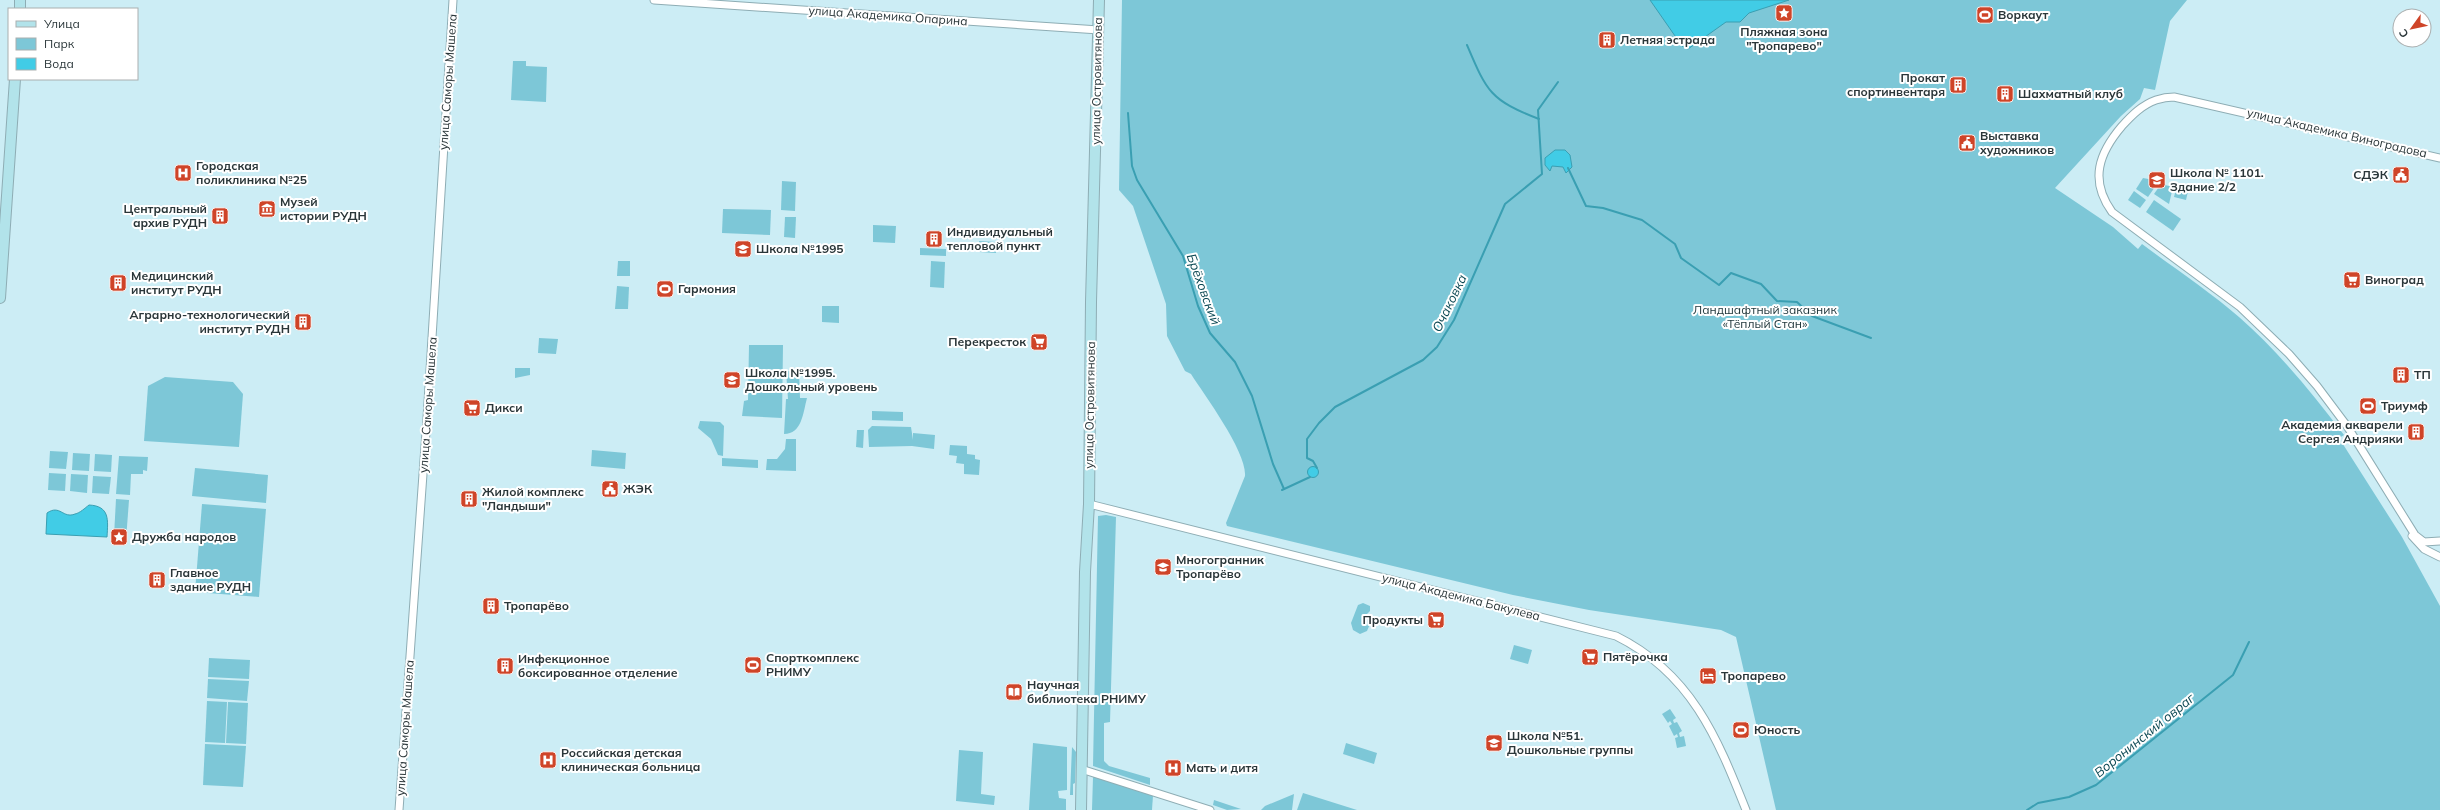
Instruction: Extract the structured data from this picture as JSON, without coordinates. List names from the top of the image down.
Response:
{
  "streets": {
    "main road": ["улица Островитянова"],
    "street": [
      "улица Академика Опарина",
      "улица Саморы Машела",
      "улица Академика Виноградова",
      "улица Академика Бакулева"
    ]
  },
  "crossings": [
    ["улица Академика Опарина", "улица Островитянова"],
    ["улица Островитянова", "улица Академика Бакулева"]
  ],
  "water": ["Брёховский", "Очаковка", "Воронинский овраг"],
  "parks": ["Ландшафтный заказник «Тёплый Стан»"],
  "places": {
    "place": ["Пляжная зона \"Тропарево\"", "Дружба народов"],
    "sports": [
      "Воркаут",
      "Гармония",
      "Триумф",
      "Спорткомплекс РНИМУ",
      "Юность"
    ],
    "building": [
      "Летняя эстрада",
      "Прокат спортинвентаря",
      "Шахматный клуб",
      "Центральный архив РУДН",
      "Индивидуальный тепловой пункт",
      "Медицинский институт РУДН",
      "Аграрно-технологический институт РУДН",
      "ТП",
      "Академия акварели Сергея Андрияки",
      "Жилой комплекс \"Ландыши\"",
      "Главное здание РУДН",
      "Тропарёво",
      "Инфекционное боксированное отделение"
    ],
    "public building": ["Выставка художников", "СДЭК", "ЖЭК"],
    "hospital": ["Городская поликлиника №25", "Российская детская клиническая больница", "Мать и дитя"],
    "school or university": [
      "Школа № 1101. Здание 2/2",
      "Школа №1995",
      "Школа №1995. Дошкольный уровень",
      "Многогранник Тропарёво",
      "Школа №51. Дошкольные группы"
    ],
    "museum": ["Музей истории РУДН"],
    "supermarket": [
      "Виноград",
      "Перекресток",
      "Дикси",
      "Продукты",
      "Пятёрочка"
    ],
    "hotel": ["Тропарево"],
    "library": ["Научная библиотека РНИМУ"]
  },
  "legend": ["Улица", "Парк", "Вода"],
  "north": "bottom left"
}
